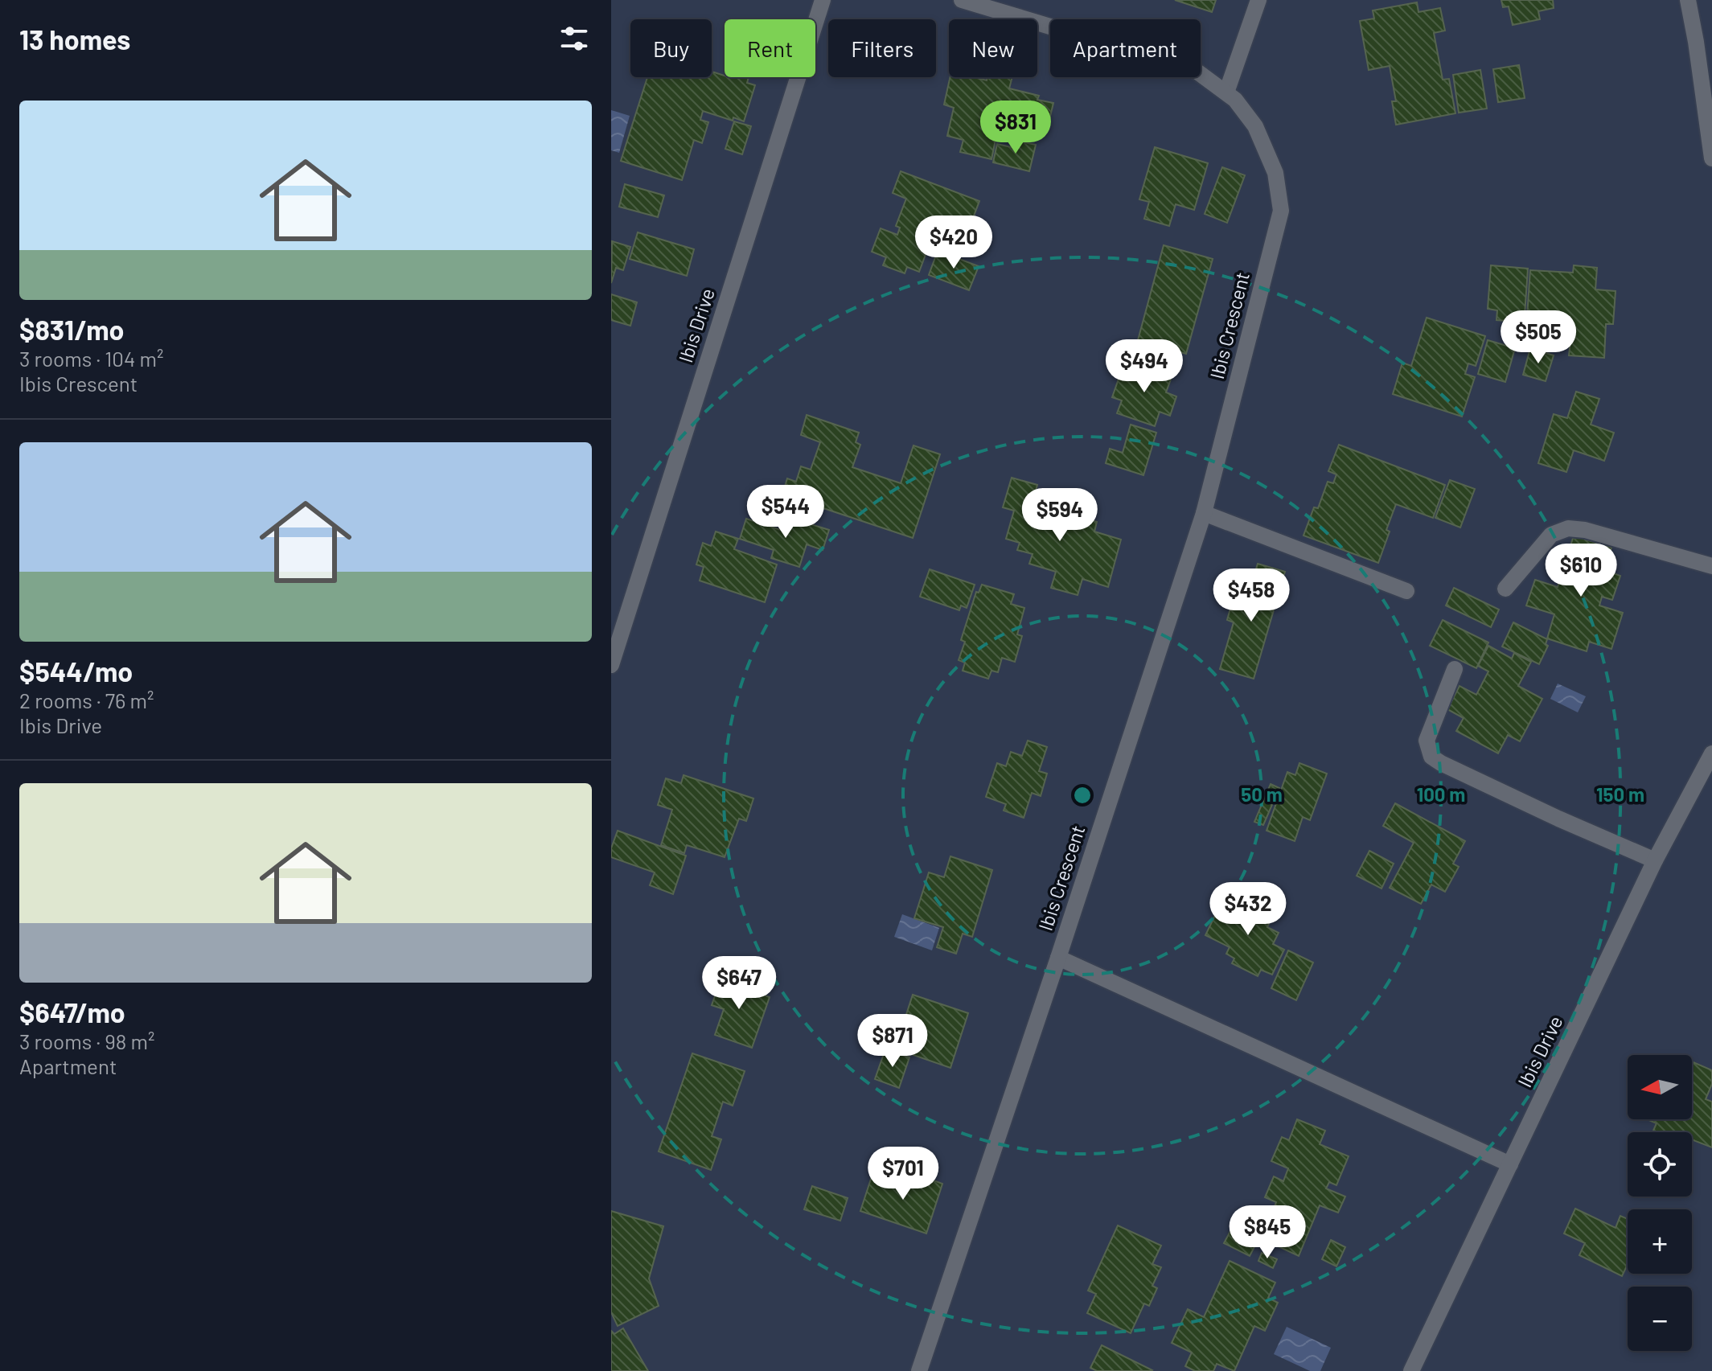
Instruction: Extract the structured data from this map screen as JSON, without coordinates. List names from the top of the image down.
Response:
{
  "streets": {
    "street": ["Ibis Drive", "Ibis Crescent"]
  },
  "crossings": [
    ["Ibis Drive", "Ibis Crescent"]
  ],
  "north": "left",
  "page": {
    "heading": "13 homes",
    "chip": [
      "Buy",
      "Rent",
      "Filters",
      "New",
      "Apartment"
    ],
    "list": [
      {
        "name": "$831/mo",
        "note": "3 rooms · 104 m² · Ibis Crescent"
      },
      {
        "name": "$544/mo",
        "note": "2 rooms · 76 m² · Ibis Drive"
      },
      {
        "name": "$647/mo",
        "note": "3 rooms · 98 m² · Apartment"
      }
    ],
    "price": [
      "$831",
      "$420",
      "$505",
      "$494",
      "$544",
      "$594",
      "$610",
      "$458",
      "$432",
      "$647",
      "$871",
      "$701",
      "$845"
    ],
    "map_buttons": ["+", "−"]
  },
  "rings": ["50 m", "100 m", "150 m"]
}
